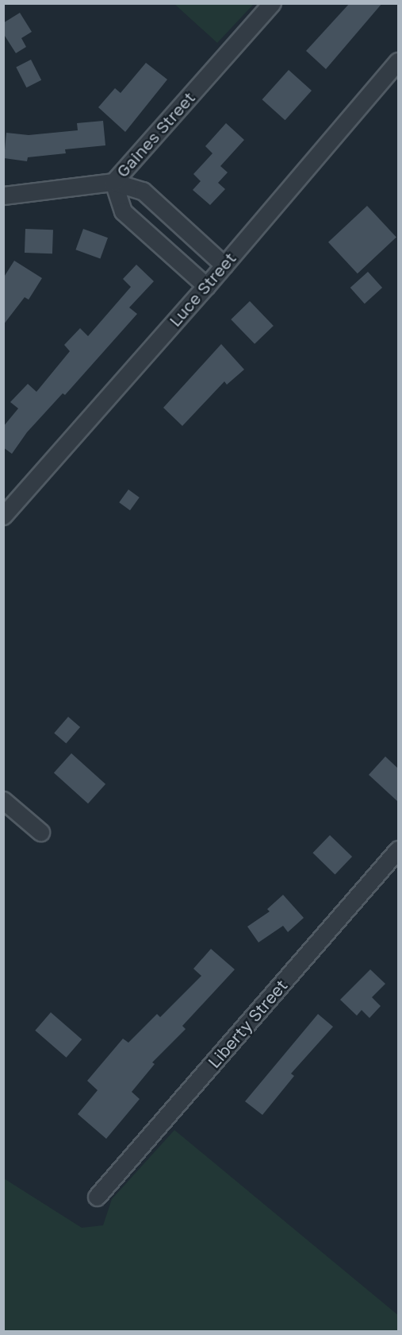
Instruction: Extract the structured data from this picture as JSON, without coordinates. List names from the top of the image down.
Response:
{
  "streets": {
    "street": ["Gaines Street", "Luce Street", "Liberty Street"]
  }
}
